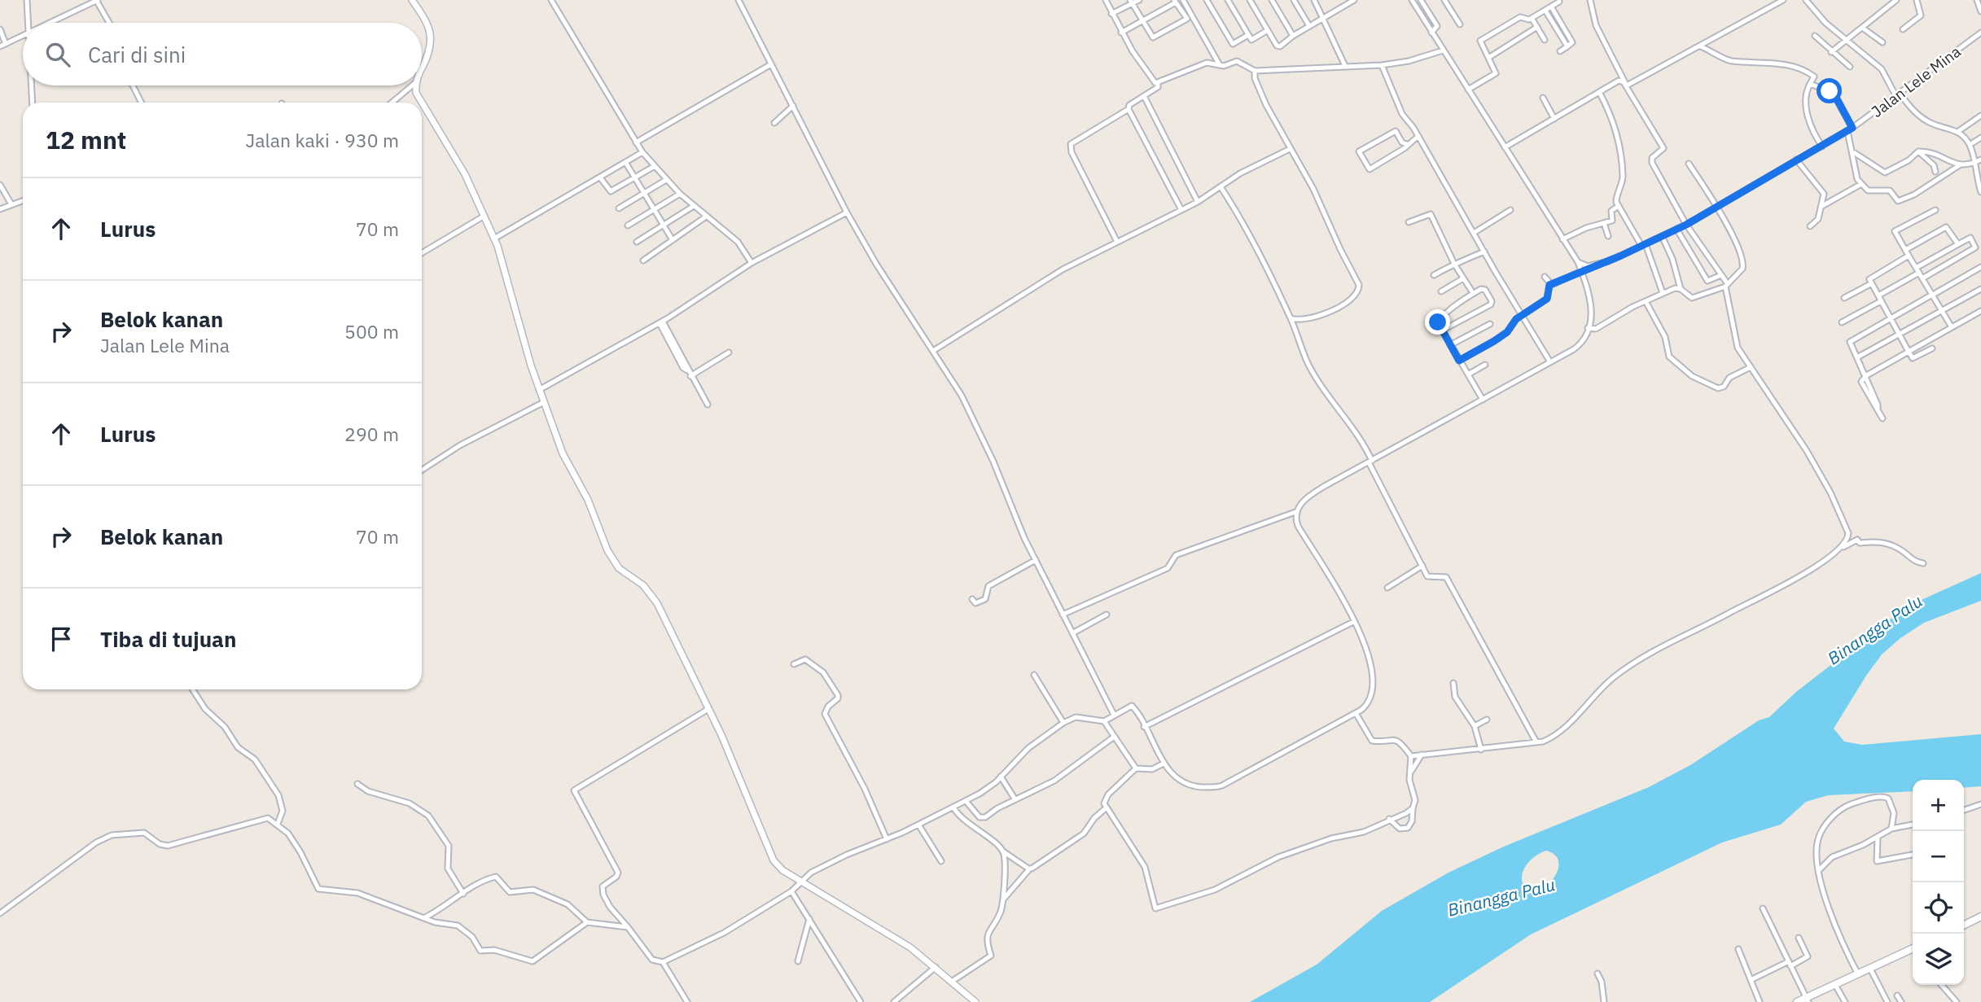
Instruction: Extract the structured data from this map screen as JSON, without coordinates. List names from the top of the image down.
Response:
{
  "streets": {
    "street": ["Jalan Lele Mina"]
  },
  "water": ["Binangga Palu"],
  "page": {
    "search": "Cari di sini",
    "heading": ["12 mnt", "Jalan kaki · 930 m"],
    "list": [
      ["Lurus", "70 m"],
      ["Belok kanan", "Jalan Lele Mina", "500 m"],
      ["Lurus", "290 m"],
      ["Belok kanan", "70 m"],
      "Tiba di tujuan"
    ],
    "map_buttons": ["+", "−"]
  }
}
